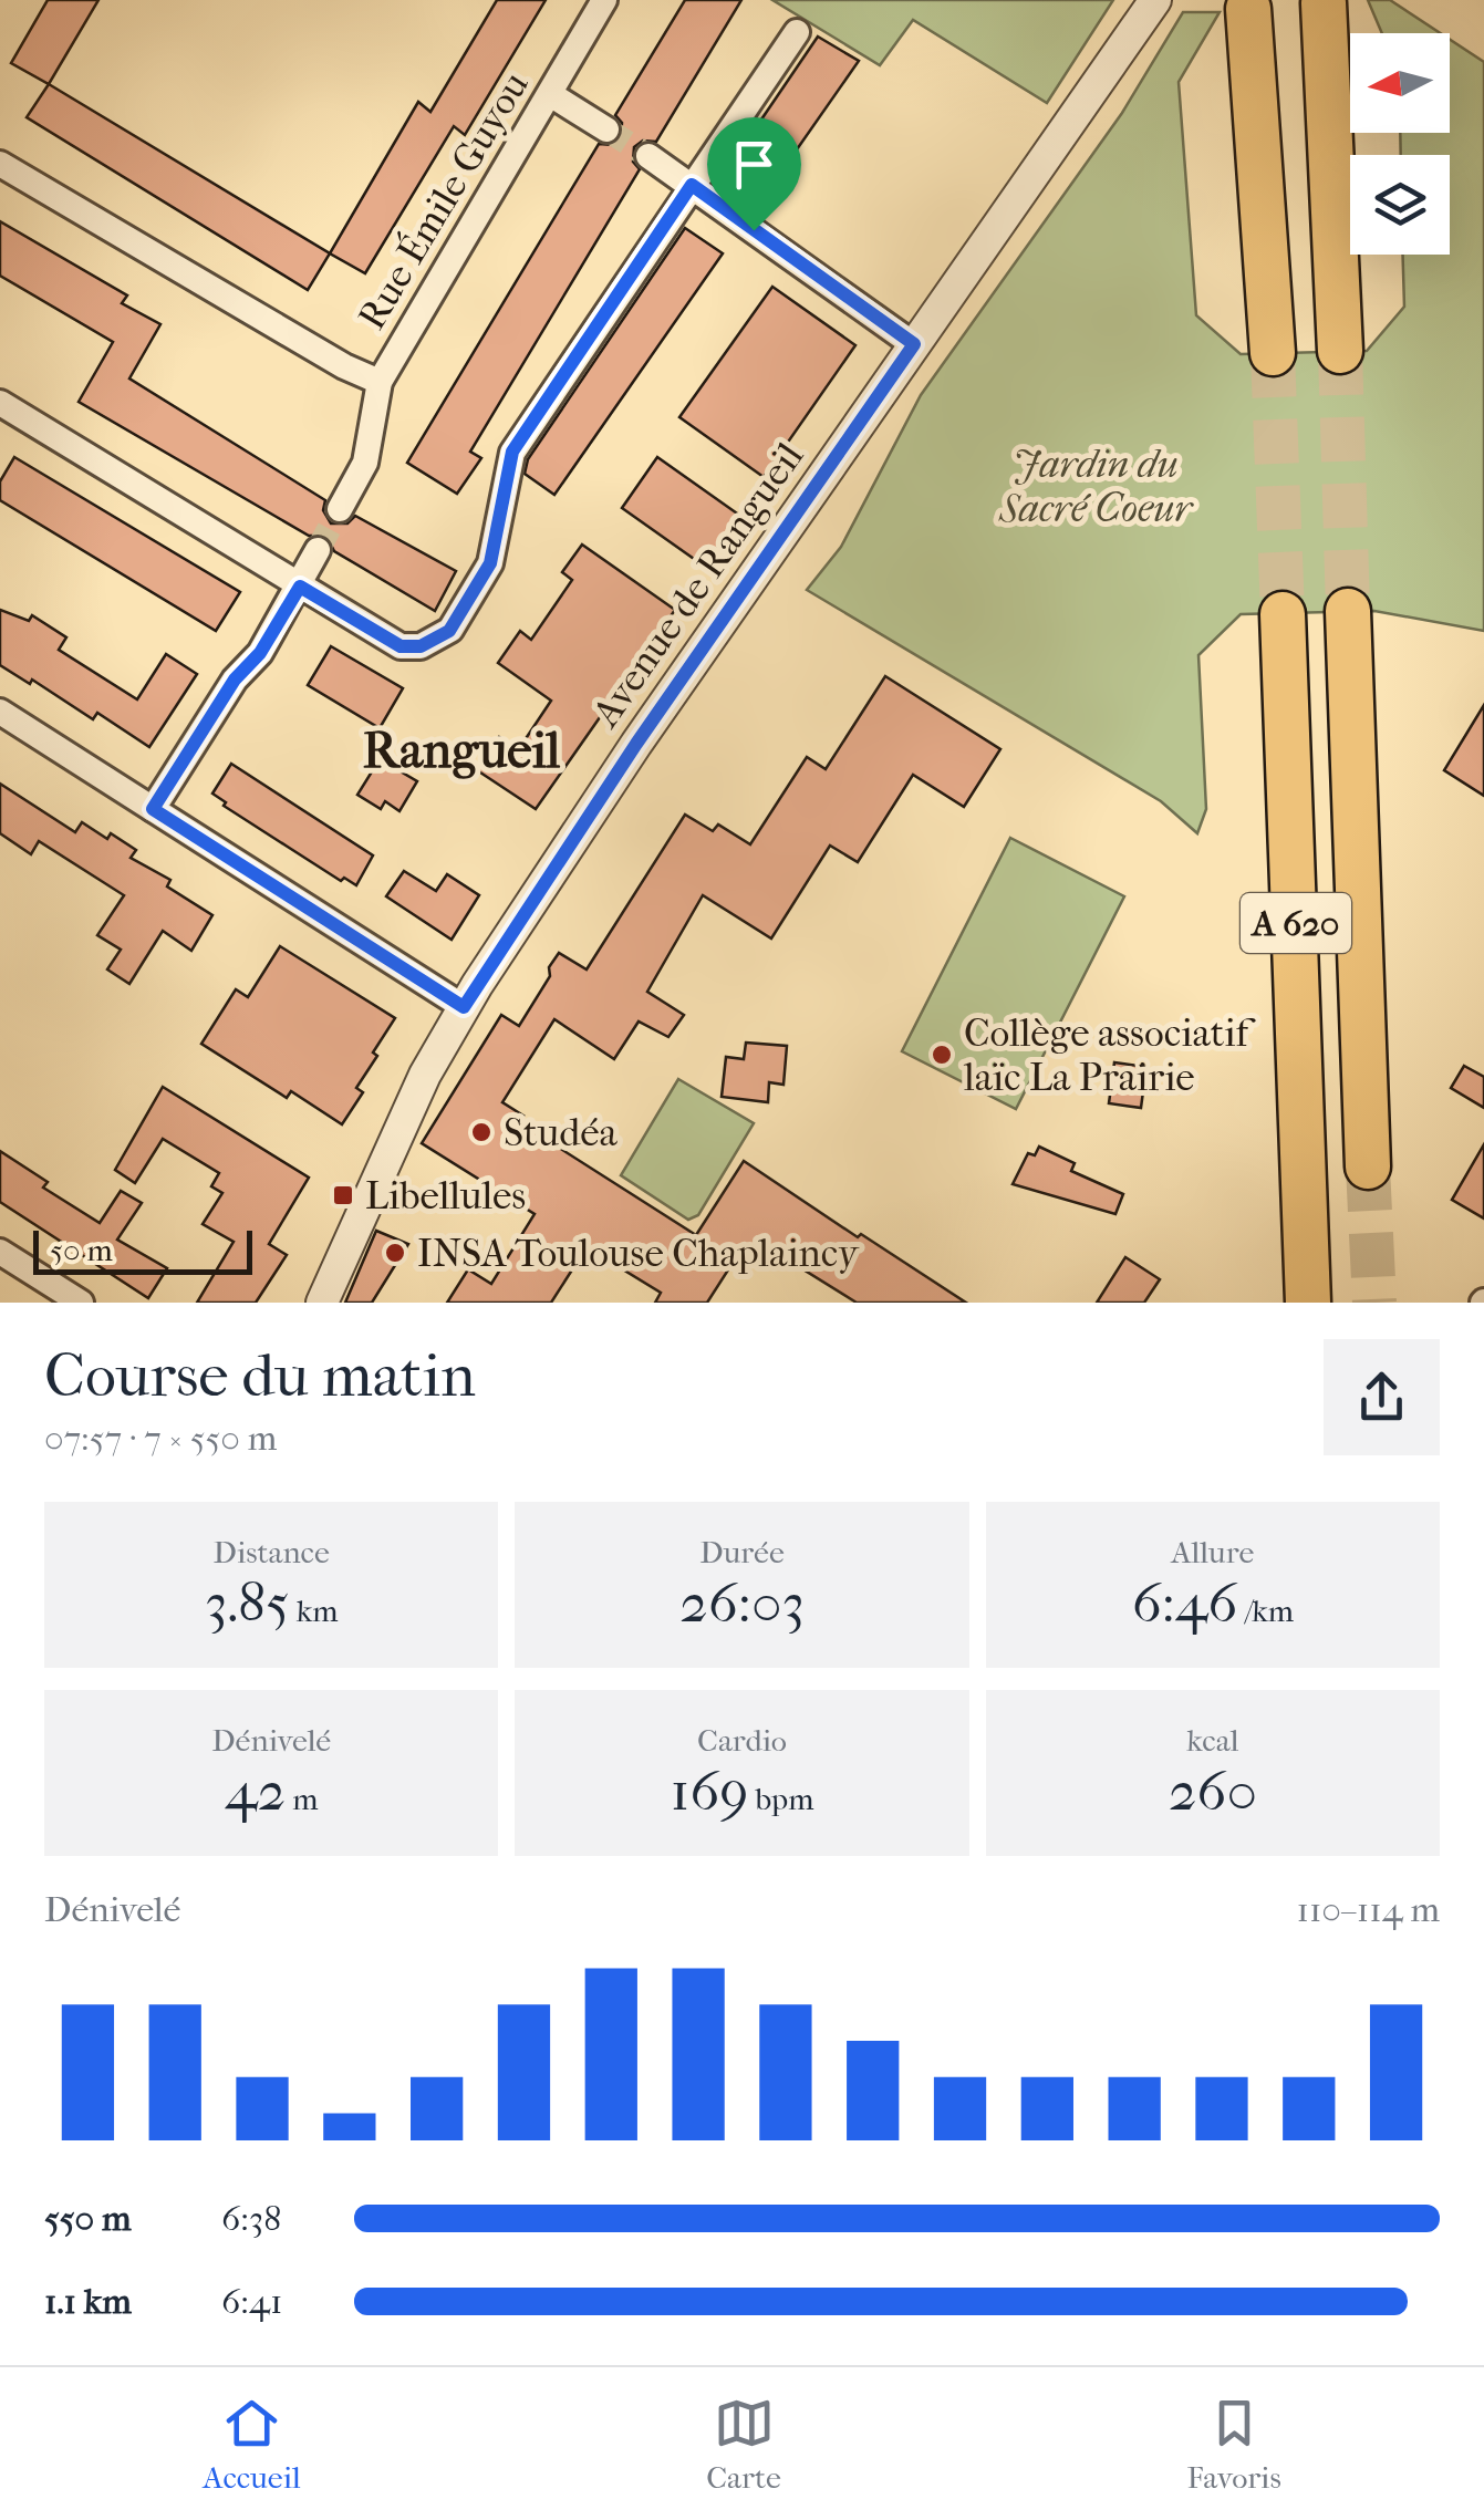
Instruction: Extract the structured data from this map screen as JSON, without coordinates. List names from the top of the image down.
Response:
{
  "streets": {
    "highway": ["A 620"],
    "street": ["Rue Émile Guyou", "Avenue de Rangueil"]
  },
  "districts": ["Rangueil"],
  "parks": ["Jardin du Sacré Coeur"],
  "places": {
    "other": ["Collège associatif laïc La Prairie", "Studéa", "INSA Toulouse Chaplaincy"],
    "transit": ["Libellules"]
  },
  "scale_bar": "50 m",
  "north": "left",
  "page": {
    "scale": "50 m",
    "heading": ["Course du matin", "07:57 · 7 × 550 m"],
    "stats": [
      ["Distance", "3.85 km"],
      ["Durée", "26:03"],
      ["Allure", "6:46 /km"],
      ["Dénivelé", "42 m"],
      ["Cardio", "169 bpm"],
      ["kcal", "260"]
    ],
    "chart": ["Dénivelé", "110–114 m"],
    "list": [
      {
        "name": "550 m",
        "note": "6:38"
      },
      {
        "name": "1.1 km",
        "note": "6:41"
      }
    ],
    "tabs": ["Accueil", "Carte", "Favoris"]
  }
}
